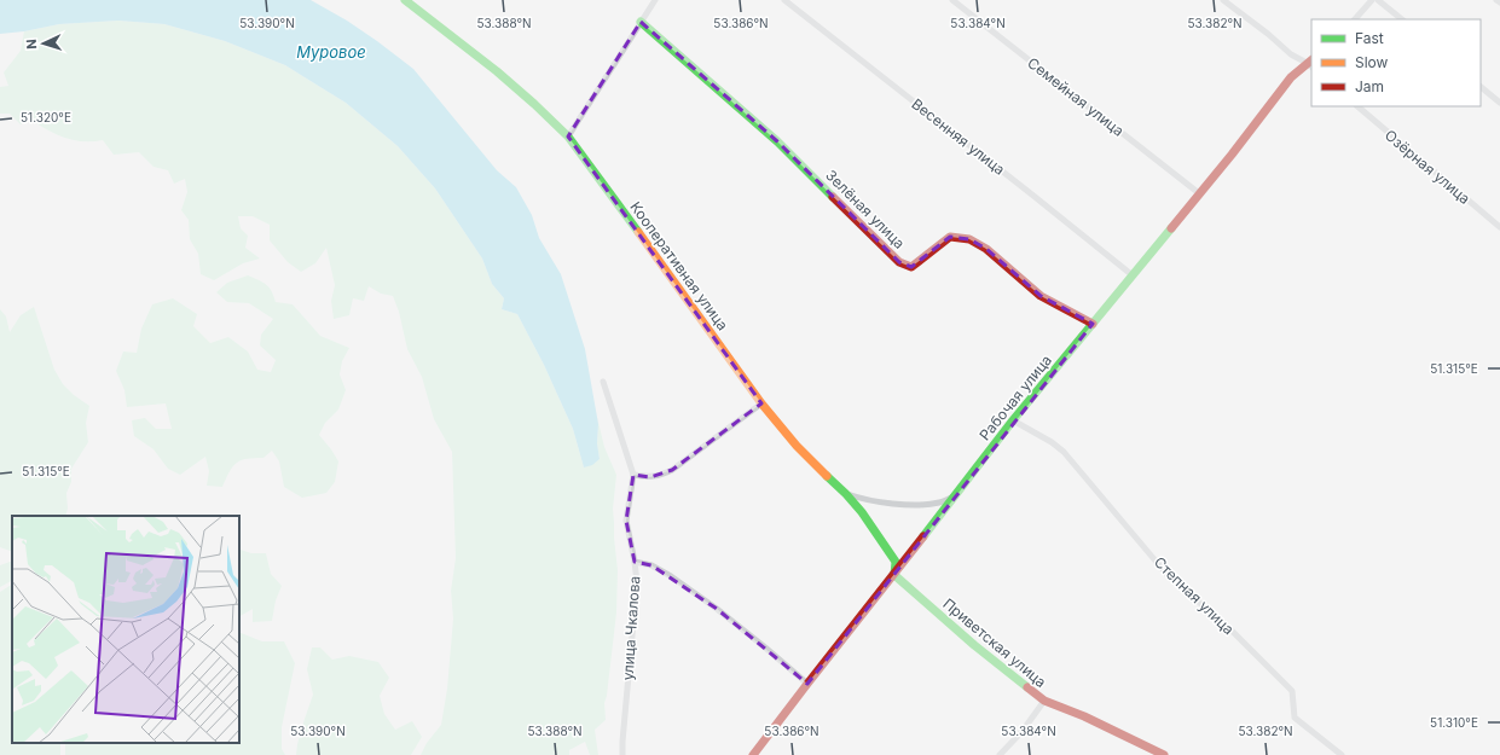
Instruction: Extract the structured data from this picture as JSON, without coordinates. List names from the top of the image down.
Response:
{
  "streets": {
    "street": [
      "Семейная улица",
      "Весенняя улица",
      "Озёрная улица",
      "Зелёная улица",
      "Кооперативная улица",
      "Рабочая улица",
      "Степная улица",
      "улица Чкалова",
      "Приветская улица"
    ]
  },
  "crossings": [
    ["Семейная улица", "Рабочая улица"],
    ["Весенняя улица", "Рабочая улица"],
    ["Зелёная улица", "Рабочая улица"],
    ["Кооперативная улица", "Рабочая улица"],
    ["Кооперативная улица", "Приветская улица"],
    ["Рабочая улица", "Степная улица"],
    ["Рабочая улица", "Приветская улица"]
  ],
  "water": ["Муровое"],
  "legend": ["Fast", "Slow", "Jam"],
  "north": "left",
  "coordinates": [
    "53.390°N",
    "53.388°N",
    "53.386°N",
    "53.384°N",
    "53.382°N",
    "51.320°E",
    "51.315°E",
    "51.310°E"
  ]
}
